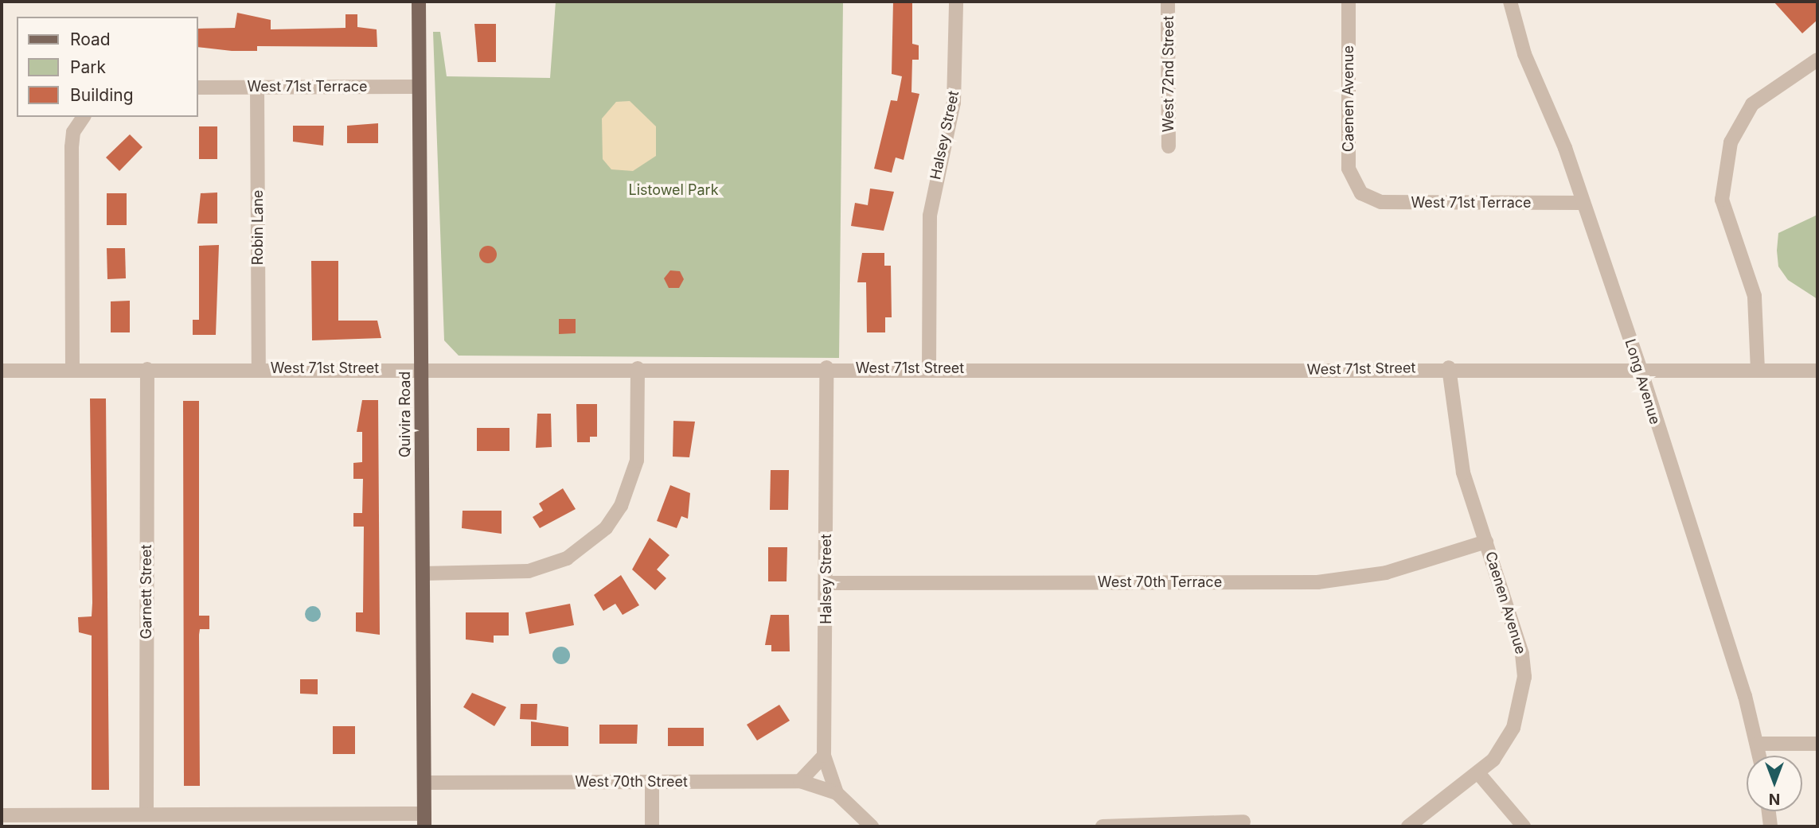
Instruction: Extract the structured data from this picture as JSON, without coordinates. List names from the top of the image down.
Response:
{
  "streets": {
    "main road": ["Quivira Road"],
    "street": [
      "West 72nd Street",
      "West 71st Terrace",
      "Caenen Avenue",
      "Halsey Street",
      "Robin Lane",
      "West 71st Street",
      "Long Avenue",
      "West 70th Terrace",
      "Garnett Street",
      "West 70th Street"
    ]
  },
  "crossings": [
    ["West 71st Terrace", "Caenen Avenue"],
    ["West 71st Terrace", "Robin Lane"],
    ["West 71st Terrace", "Long Avenue"],
    ["West 71st Terrace", "Quivira Road"],
    ["Caenen Avenue", "West 71st Street"],
    ["Caenen Avenue", "West 70th Terrace"],
    ["Halsey Street", "West 71st Street"],
    ["Halsey Street", "West 70th Terrace"],
    ["Halsey Street", "West 70th Street"],
    ["Robin Lane", "West 71st Street"],
    ["West 71st Street", "Long Avenue"],
    ["West 71st Street", "Quivira Road"],
    ["West 71st Street", "Garnett Street"],
    ["Quivira Road", "West 70th Street"]
  ],
  "parks": ["Listowel Park"],
  "legend": ["Road", "Park", "Building"],
  "north": "bottom"
}
